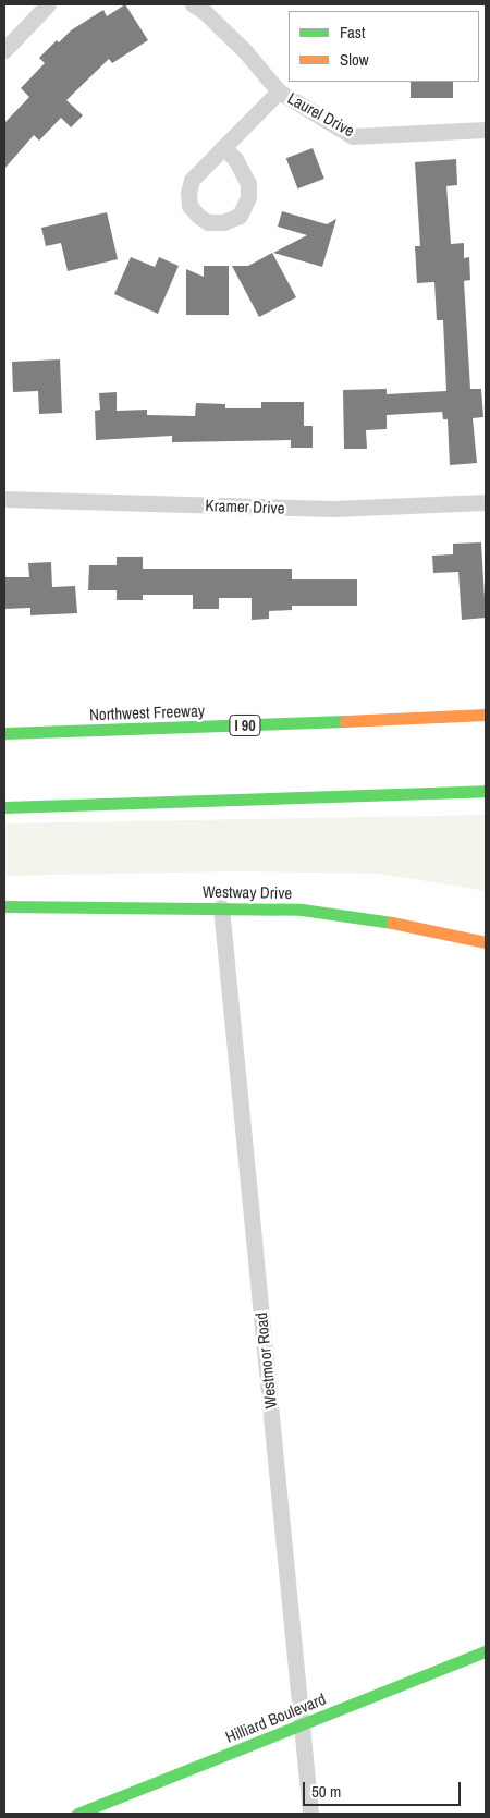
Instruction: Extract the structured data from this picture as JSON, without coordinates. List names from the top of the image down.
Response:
{
  "streets": {
    "main road": [
      "Northwest Freeway",
      "I 90",
      "Westway Drive",
      "Hilliard Boulevard"
    ],
    "street": ["Laurel Drive", "Kramer Drive", "Westmoor Road"]
  },
  "crossings": [
    ["Westway Drive", "Westmoor Road"],
    ["Westmoor Road", "Hilliard Boulevard"]
  ],
  "legend": ["Fast", "Slow"],
  "scale_bar": "50 m"
}
